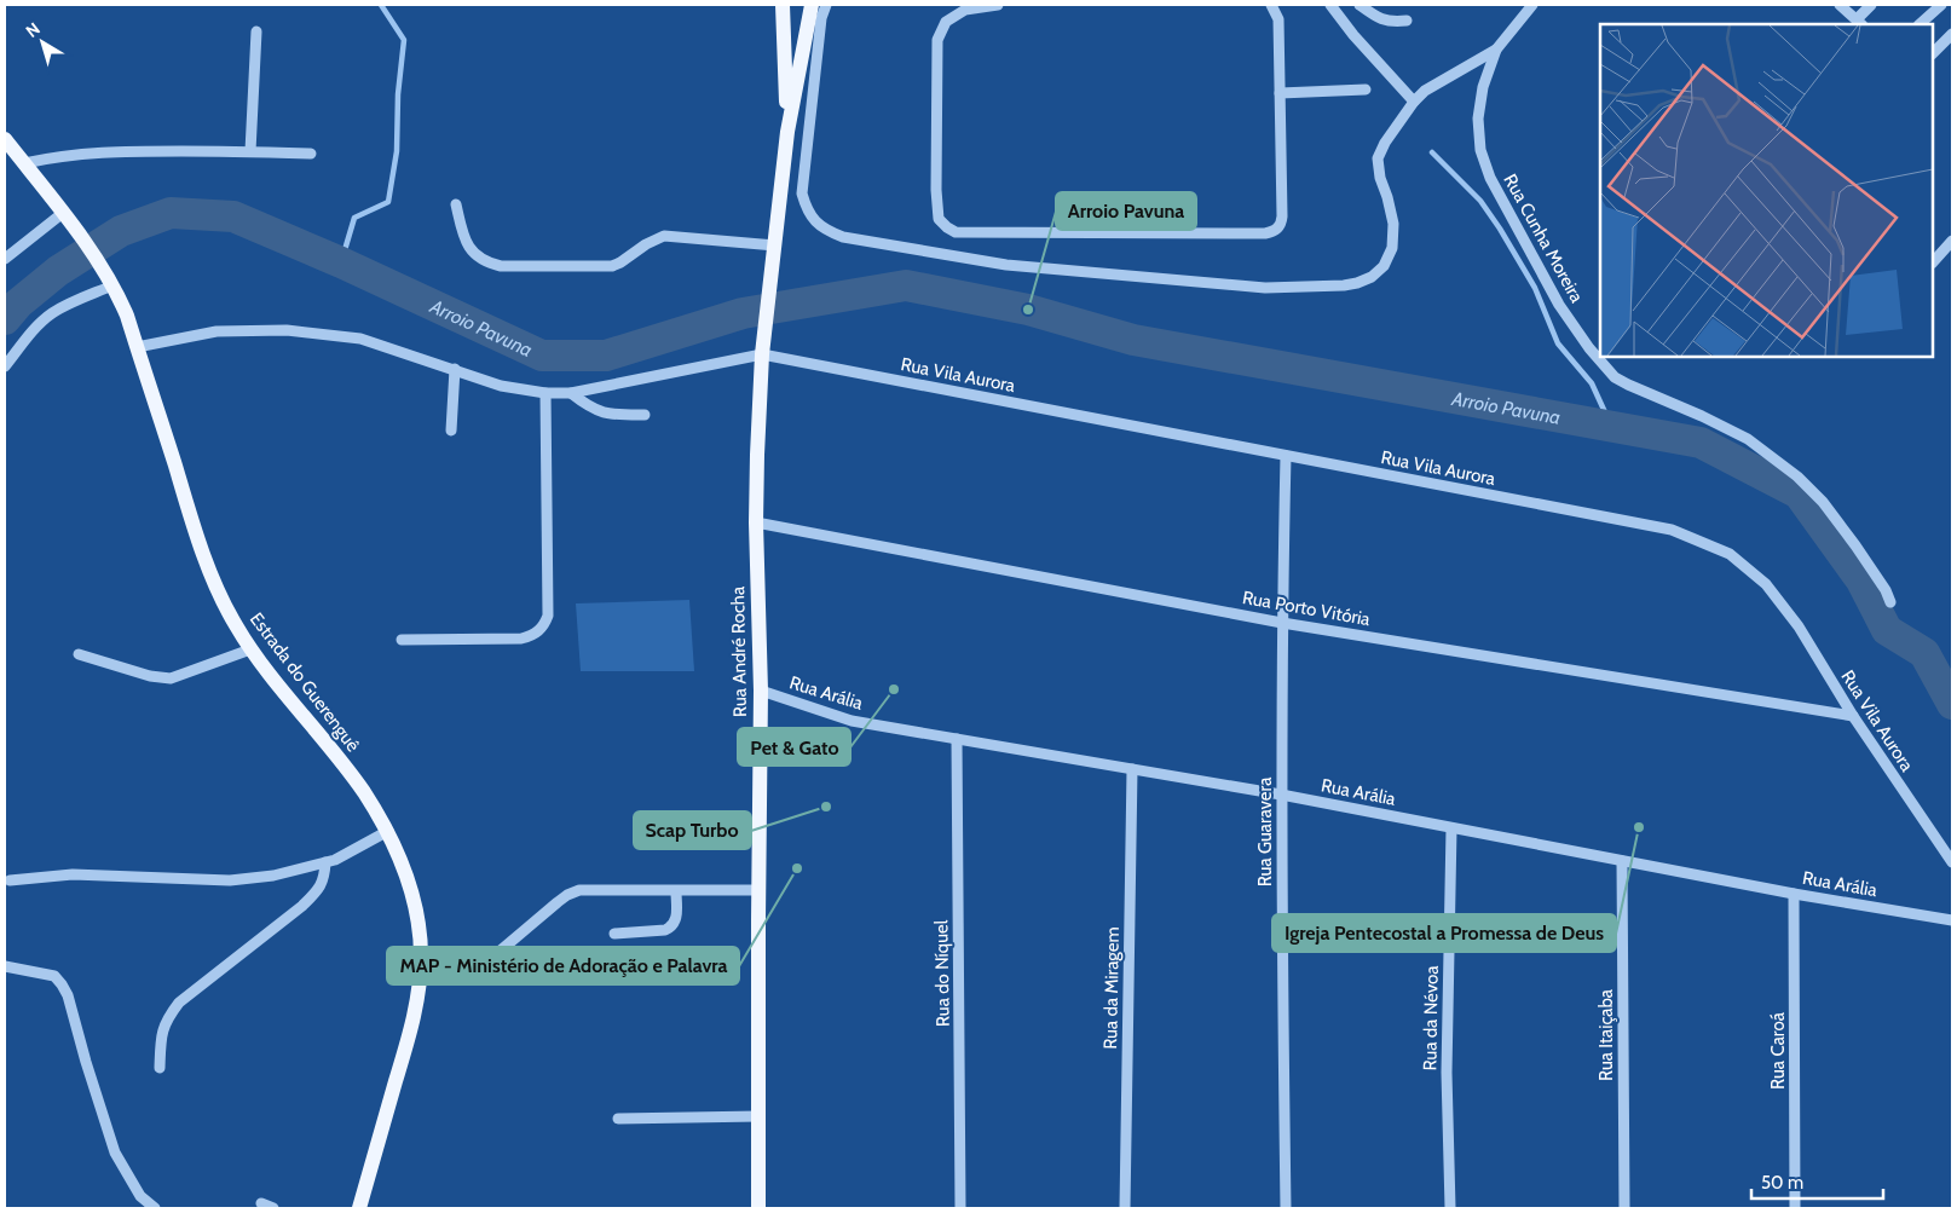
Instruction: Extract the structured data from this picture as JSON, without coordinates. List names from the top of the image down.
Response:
{
  "streets": {
    "main road": ["Rua André Rocha", "Estrada do Guerenguê"],
    "street": [
      "Rua Cunha Moreira",
      "Rua Vila Aurora",
      "Rua Porto Vitória",
      "Rua Arália",
      "Rua Guaravera",
      "Rua do Níquel",
      "Rua da Miragem",
      "Rua da Névoa",
      "Rua Itaiçaba",
      "Rua Caroá"
    ]
  },
  "crossings": [
    ["Rua Vila Aurora", "Rua Porto Vitória"],
    ["Rua Vila Aurora", "Rua André Rocha"],
    ["Rua Vila Aurora", "Rua Guaravera"],
    ["Rua Porto Vitória", "Rua André Rocha"],
    ["Rua Porto Vitória", "Rua Guaravera"],
    ["Rua André Rocha", "Rua Arália"],
    ["Rua Arália", "Rua Guaravera"],
    ["Rua Arália", "Rua do Níquel"],
    ["Rua Arália", "Rua da Miragem"],
    ["Rua Arália", "Rua da Névoa"],
    ["Rua Arália", "Rua Itaiçaba"],
    ["Rua Arália", "Rua Caroá"]
  ],
  "water": ["Arroio Pavuna"],
  "places": [
    "Arroio Pavuna",
    "Pet & Gato",
    "Scap Turbo",
    "Igreja Pentecostal a Promessa de Deus",
    "MAP - Ministério de Adoração e Palavra"
  ],
  "scale_bar": "50 m",
  "north": "top left"
}
